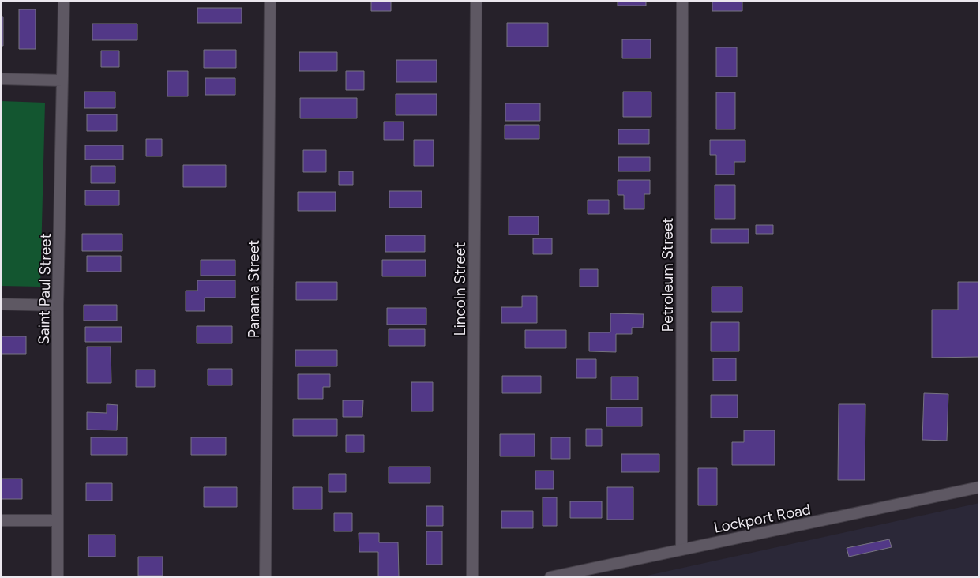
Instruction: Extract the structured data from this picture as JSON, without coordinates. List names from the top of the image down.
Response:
{
  "streets": {
    "street": [
      "Petroleum Street",
      "Saint Paul Street",
      "Panama Street",
      "Lincoln Street",
      "Lockport Road"
    ]
  },
  "crossings": [
    ["Petroleum Street", "Lockport Road"]
  ]
}
